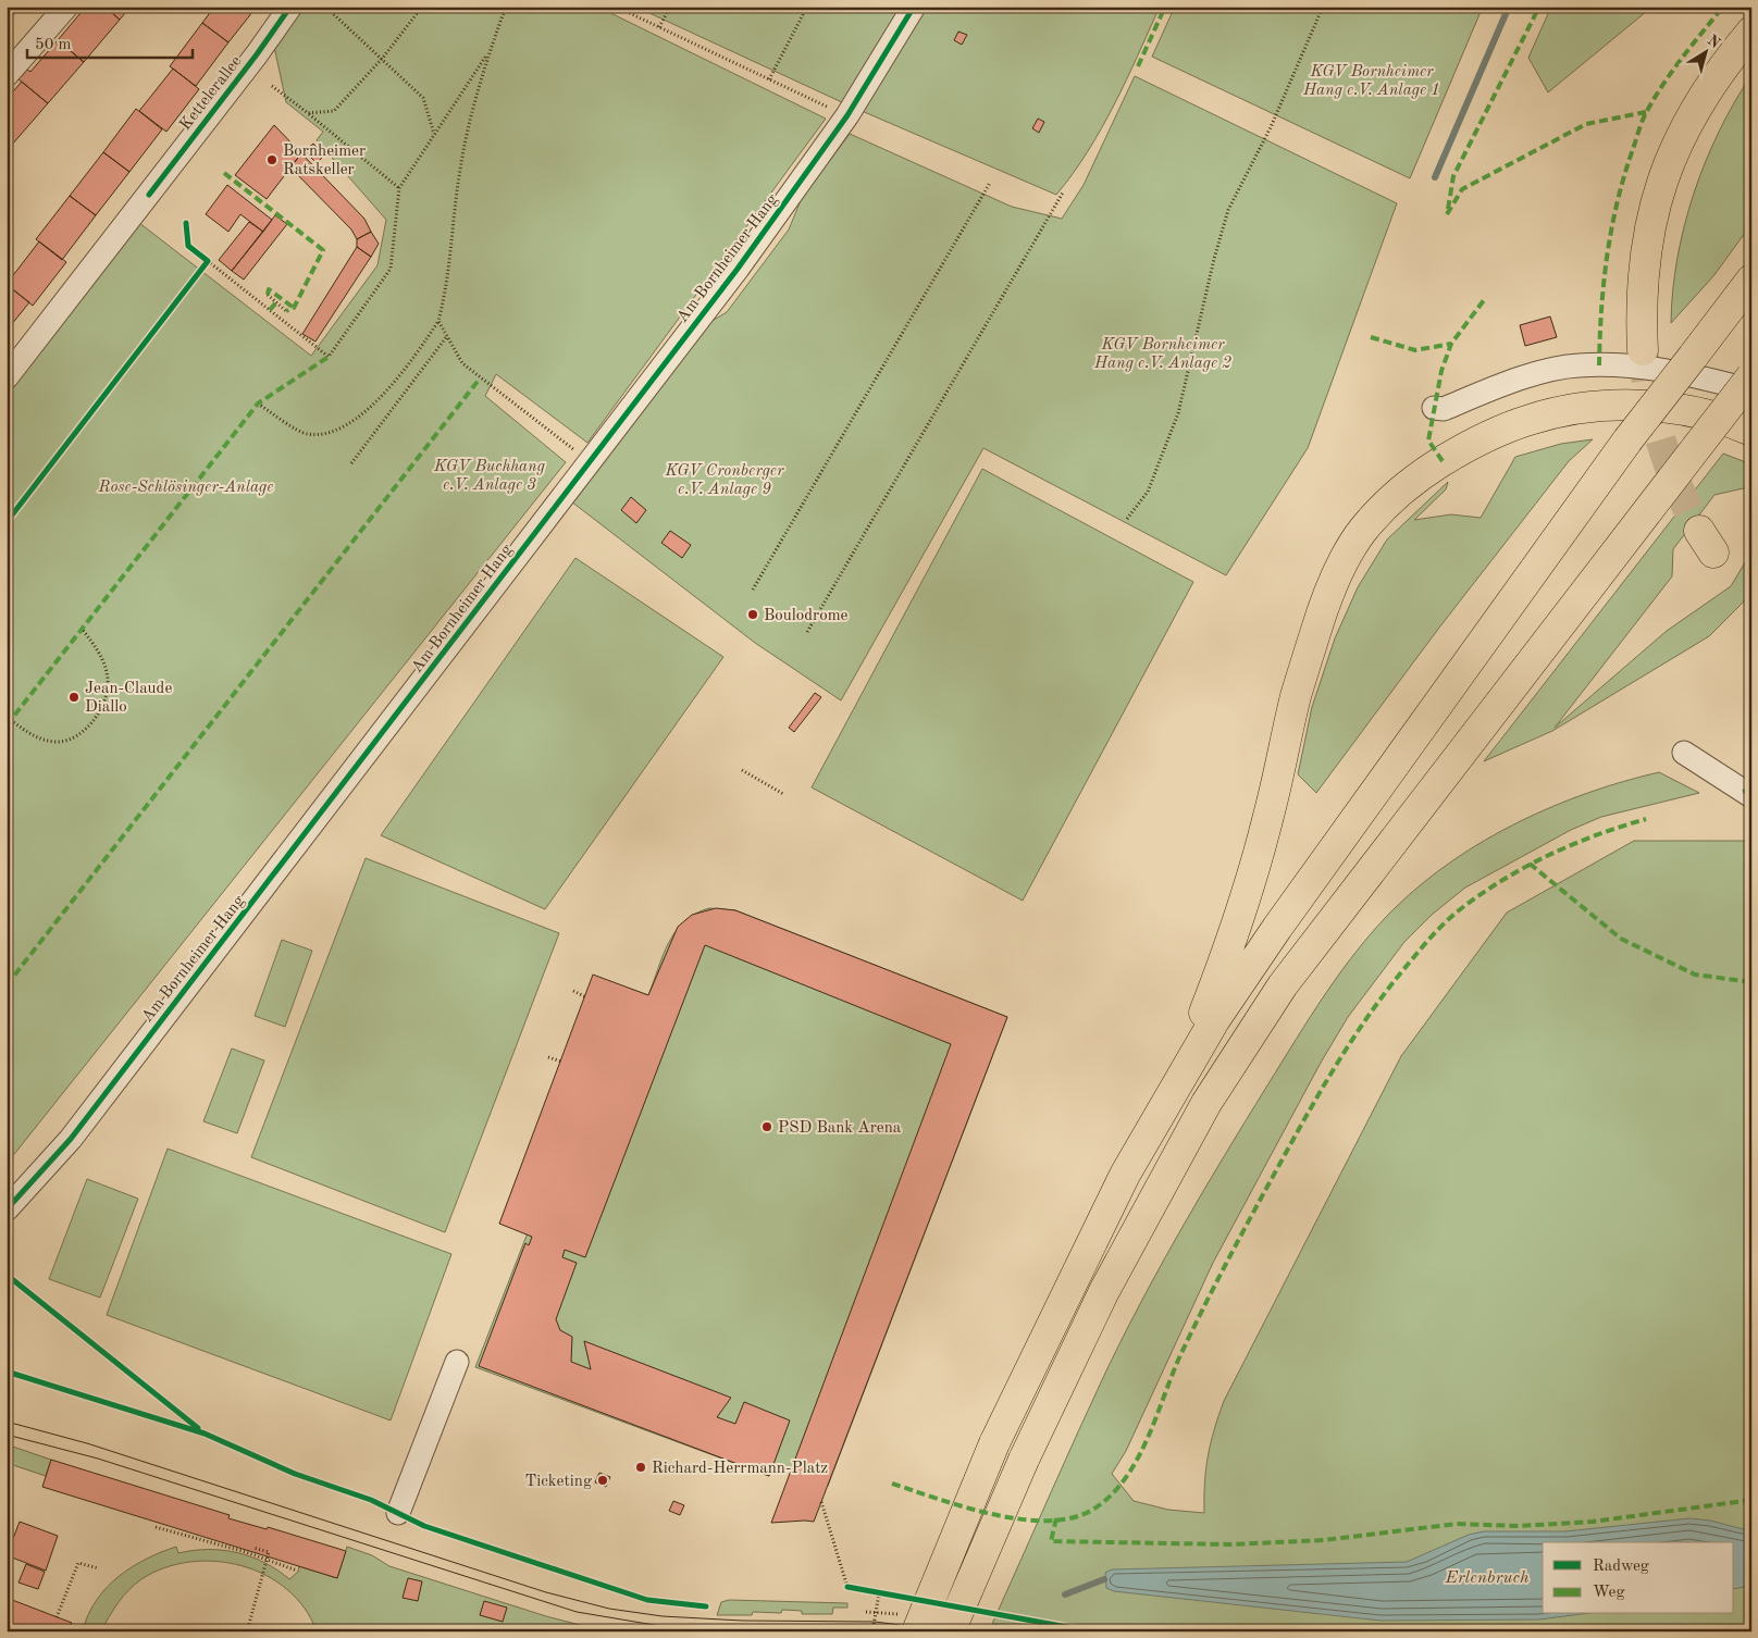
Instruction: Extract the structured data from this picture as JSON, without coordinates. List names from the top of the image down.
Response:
{
  "streets": {
    "street": ["Kettelerallee", "Am Bornheimer Hang"]
  },
  "water": ["Erlenbruch"],
  "parks": [
    "KGV Bornheimer Hang e.V. Anlage 1",
    "KGV Bornheimer Hang e.V. Anlage 2",
    "KGV Buchhang e.V. Anlage 3",
    "KGV Cronberger e.V. Anlage 9",
    "Rose-Schlösinger-Anlage"
  ],
  "places": [
    "Bornheimer Ratskeller",
    "Boulodrome",
    "Jean-Claude Diallo",
    "PSD Bank Arena",
    "Richard-Herrmann-Platz",
    "Ticketing"
  ],
  "legend": ["Radweg", "Weg"],
  "scale_bar": "50 m",
  "north": "top right"
}
